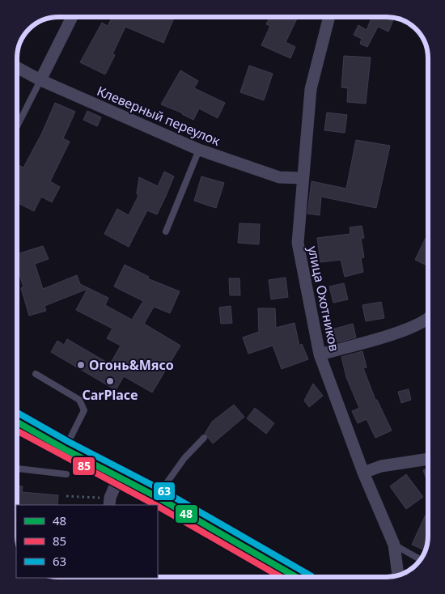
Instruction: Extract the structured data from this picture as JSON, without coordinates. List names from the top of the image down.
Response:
{
  "streets": {
    "street": ["Клеверный переулок", "улица Охотников"]
  },
  "crossings": [
    ["Клеверный переулок", "улица Охотников"]
  ],
  "places": ["Огонь&Мясо", "CarPlace"],
  "lines": ["transit line 63", "transit line 48", "transit line 85"],
  "legend": ["48", "85", "63"]
}
